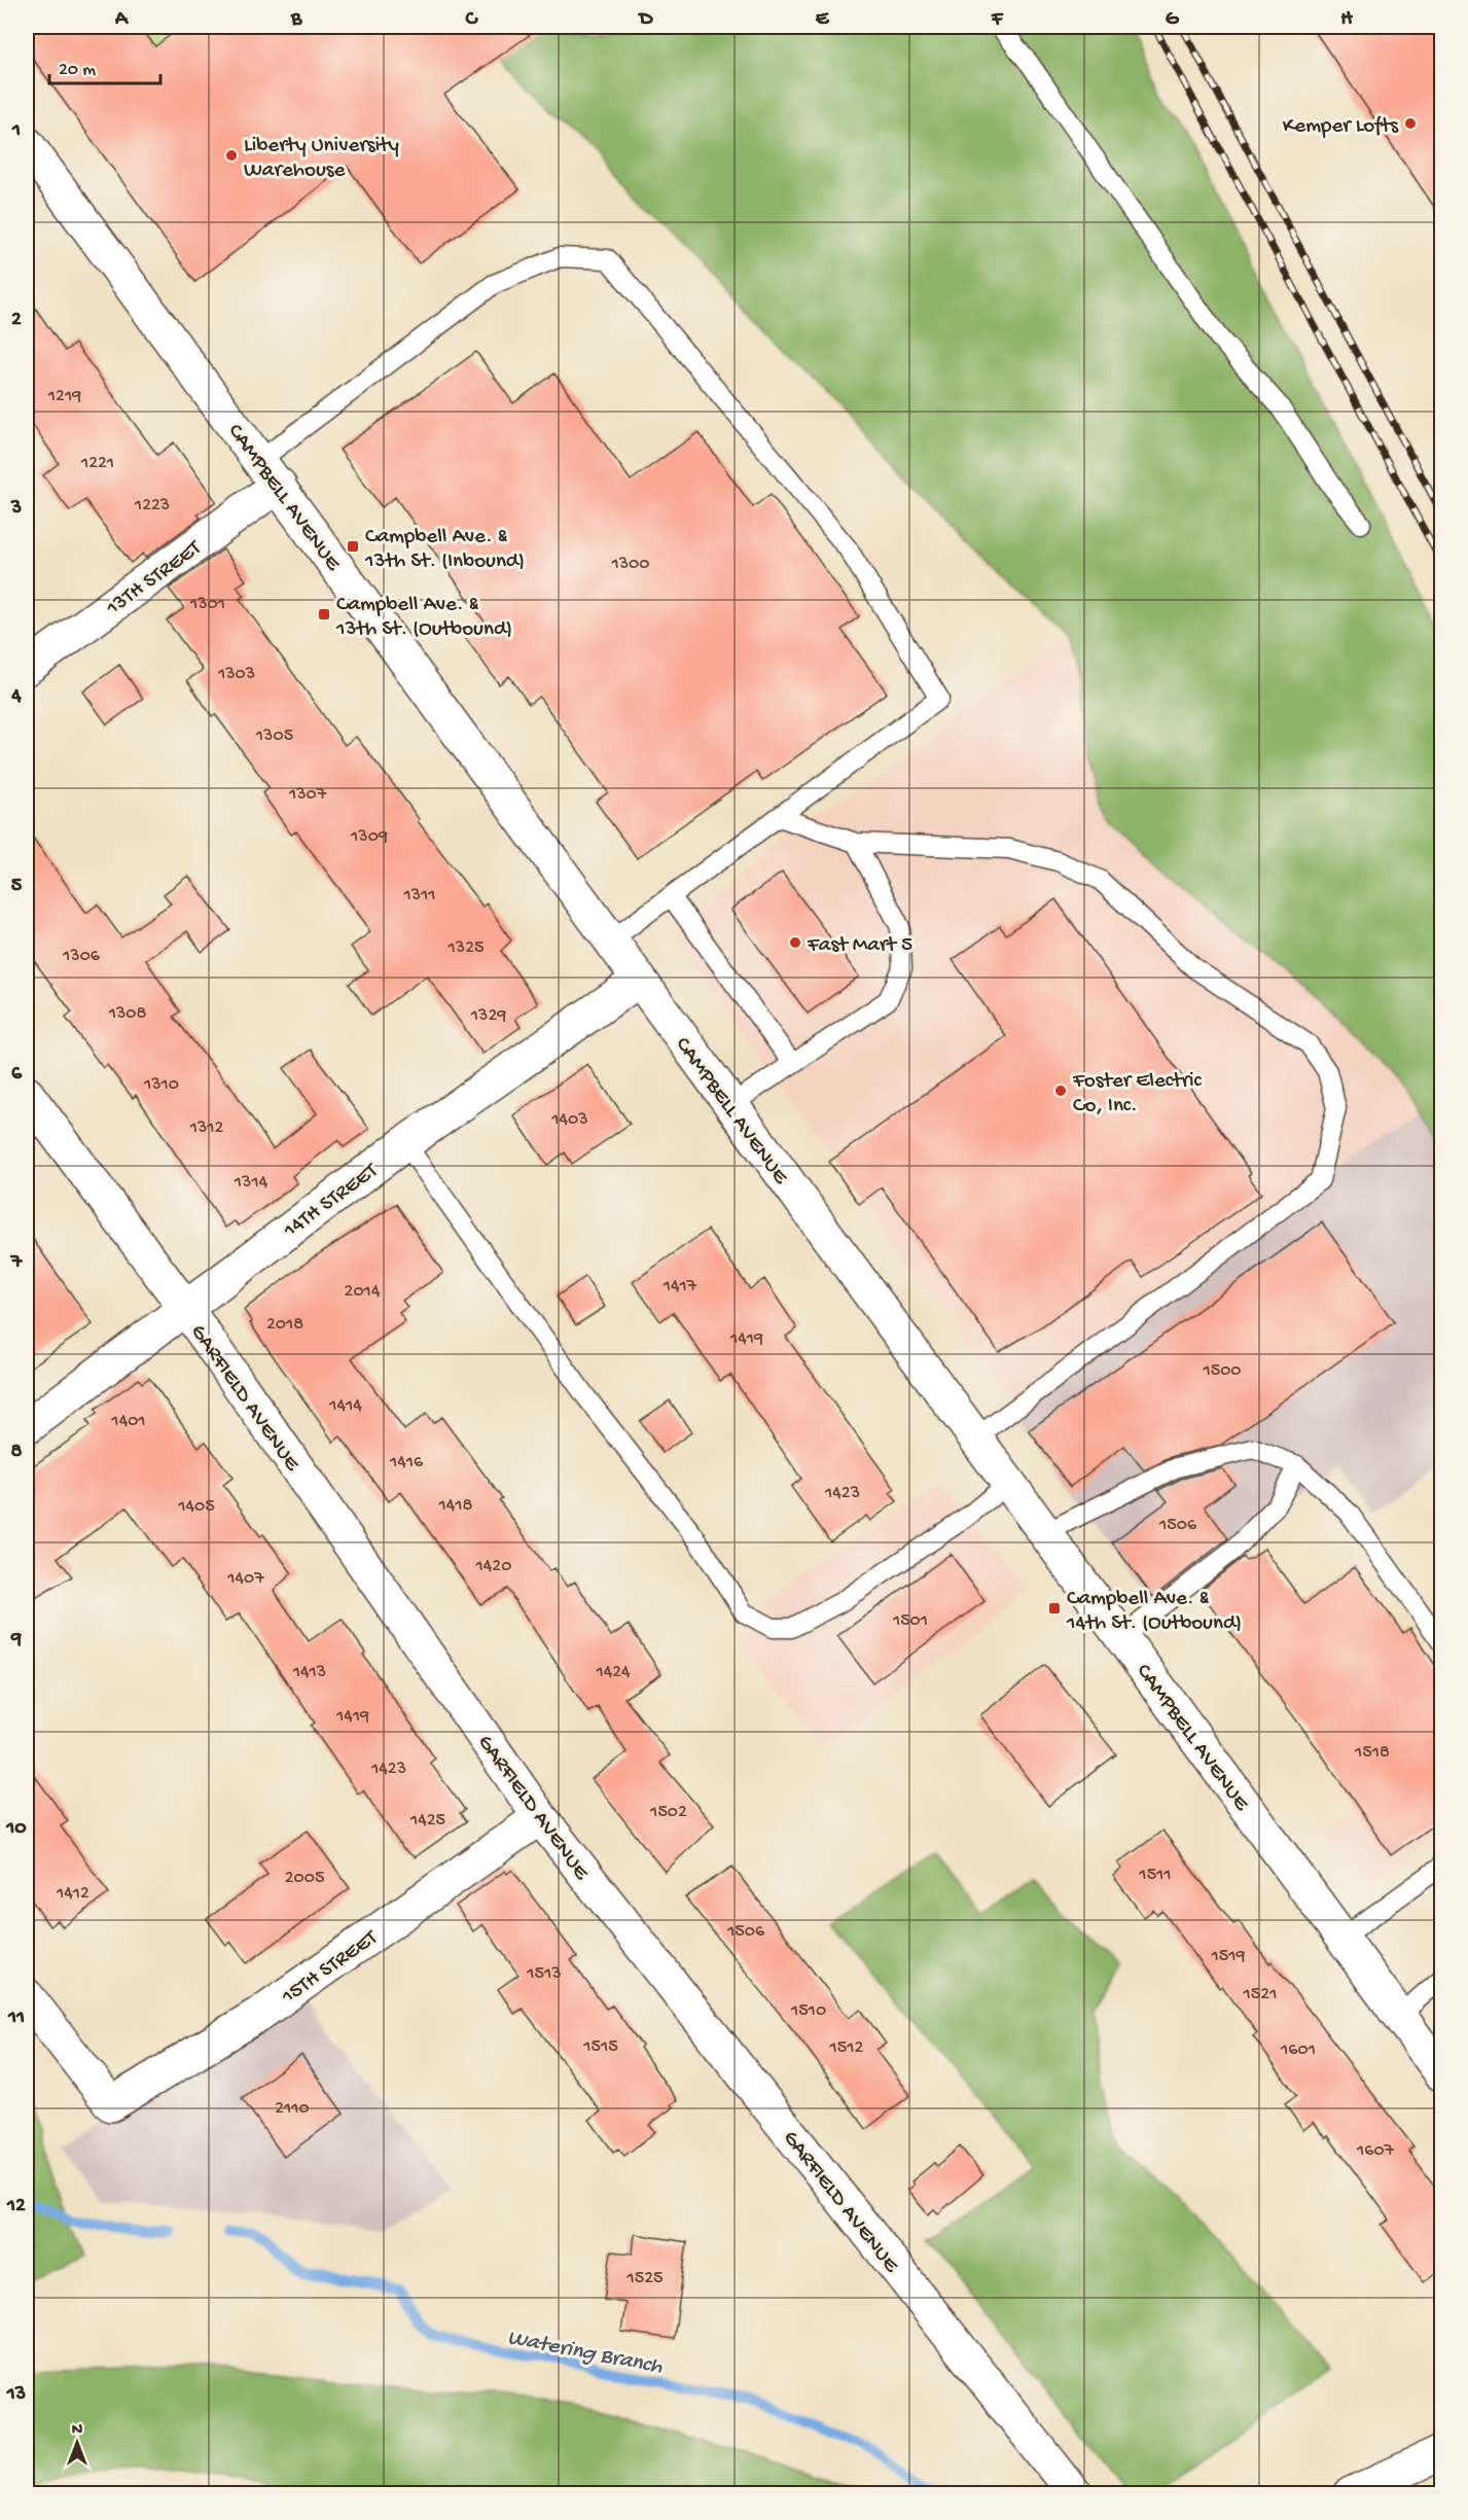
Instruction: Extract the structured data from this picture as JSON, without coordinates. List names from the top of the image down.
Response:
{
  "streets": {
    "main road": [
      "CAMPBELL AVENUE",
      "13TH STREET",
      "14TH STREET",
      "GARFIELD AVENUE",
      "15TH STREET"
    ]
  },
  "crossings": [
    ["CAMPBELL AVENUE", "13TH STREET"],
    ["CAMPBELL AVENUE", "14TH STREET"],
    ["14TH STREET", "GARFIELD AVENUE"],
    ["GARFIELD AVENUE", "15TH STREET"]
  ],
  "water": ["Watering Branch"],
  "places": {
    "other": [
      "Kemper Lofts",
      "Liberty University Warehouse",
      "Fast Mart 5",
      "Foster Electric Co, Inc."
    ],
    "transit": ["Campbell Ave. & 13th St. (Inbound)", "Campbell Ave. & 13th St. (Outbound)", "Campbell Ave. & 14th St. (Outbound)"]
  },
  "house_numbers": [
    "1219",
    "1221",
    "1223",
    "1300",
    "1301",
    "1303",
    "1305",
    "1307",
    "1309",
    "1311",
    "1325",
    "1306",
    "1308",
    "1329",
    "1310",
    "1403",
    "1312",
    "1314",
    "1417",
    "2014",
    "2018",
    "1419",
    "1500",
    "1414",
    "1401",
    "1416",
    "1423",
    "1418",
    "1405",
    "1506",
    "1420",
    "1407",
    "1501",
    "1413",
    "1424",
    "1419",
    "1518",
    "1423",
    "1502",
    "1425",
    "1511",
    "2005",
    "1412",
    "1506",
    "1519",
    "1513",
    "1521",
    "1510",
    "1515",
    "1512",
    "1601",
    "2110",
    "1607",
    "1525"
  ],
  "scale_bar": "20 m",
  "north": "top",
  "grid": {
    "columns": [
      "A",
      "B",
      "C",
      "D",
      "E",
      "F",
      "G",
      "H"
    ],
    "rows": [
      "1",
      "2",
      "3",
      "4",
      "5",
      "6",
      "7",
      "8",
      "9",
      "10",
      "11",
      "12",
      "13"
    ]
  }
}
